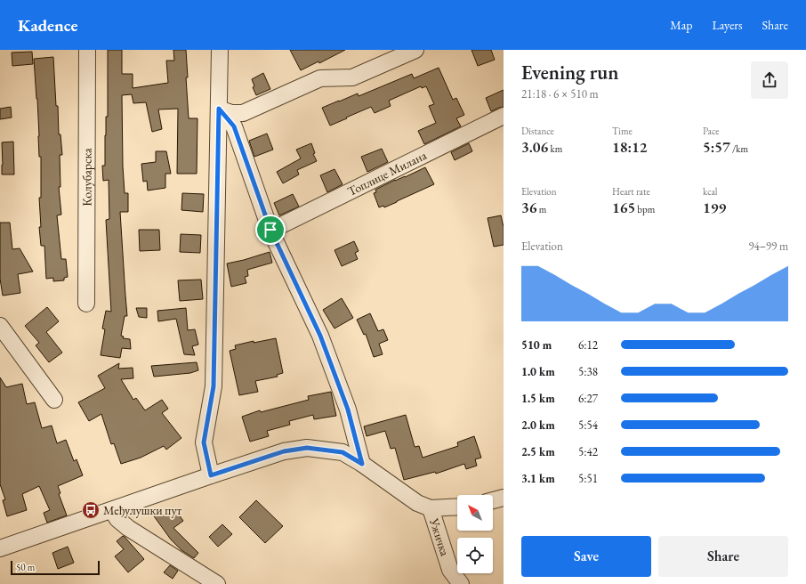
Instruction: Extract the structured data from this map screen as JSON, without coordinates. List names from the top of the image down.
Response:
{
  "streets": {
    "street": ["Топлице Милана", "Колубарска", "Ужичка"]
  },
  "places": {
    "bus stop": ["Међулушки пут"]
  },
  "scale_bar": "50 m",
  "north": "top left",
  "page": {
    "header": "Kadence",
    "nav": ["Map", "Layers", "Share"],
    "heading": ["Evening run", "21:18 · 6 × 510 m"],
    "stats": [
      ["Distance", "3.06 km"],
      ["Time", "18:12"],
      ["Pace", "5:57 /km"],
      ["Elevation", "36 m"],
      ["Heart rate", "165 bpm"],
      ["kcal", "199"]
    ],
    "chart": ["Elevation", "94–99 m"],
    "list": [
      {
        "name": "510 m",
        "note": "6:12"
      },
      {
        "name": "1.0 km",
        "note": "5:38"
      },
      {
        "name": "1.5 km",
        "note": "6:27"
      },
      {
        "name": "2.0 km",
        "note": "5:54"
      },
      {
        "name": "2.5 km",
        "note": "5:42"
      },
      {
        "name": "3.1 km",
        "note": "5:51"
      }
    ],
    "buttons": ["Save", "Share"],
    "scale": "50 m"
  }
}
